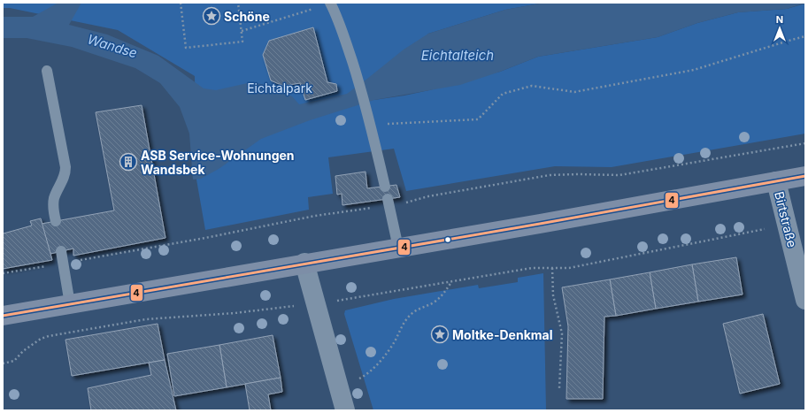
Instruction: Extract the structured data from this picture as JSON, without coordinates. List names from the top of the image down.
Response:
{
  "streets": {
    "street": ["Birtstraße"]
  },
  "water": ["Wandse", "Eichtalteich"],
  "parks": ["Eichtalpark"],
  "places": {
    "place": ["Schöne", "Moltke-Denkmal"],
    "building": ["ASB Service-Wohnungen Wandsbek"]
  },
  "lines": ["transit line 4"],
  "north": "top"
}
